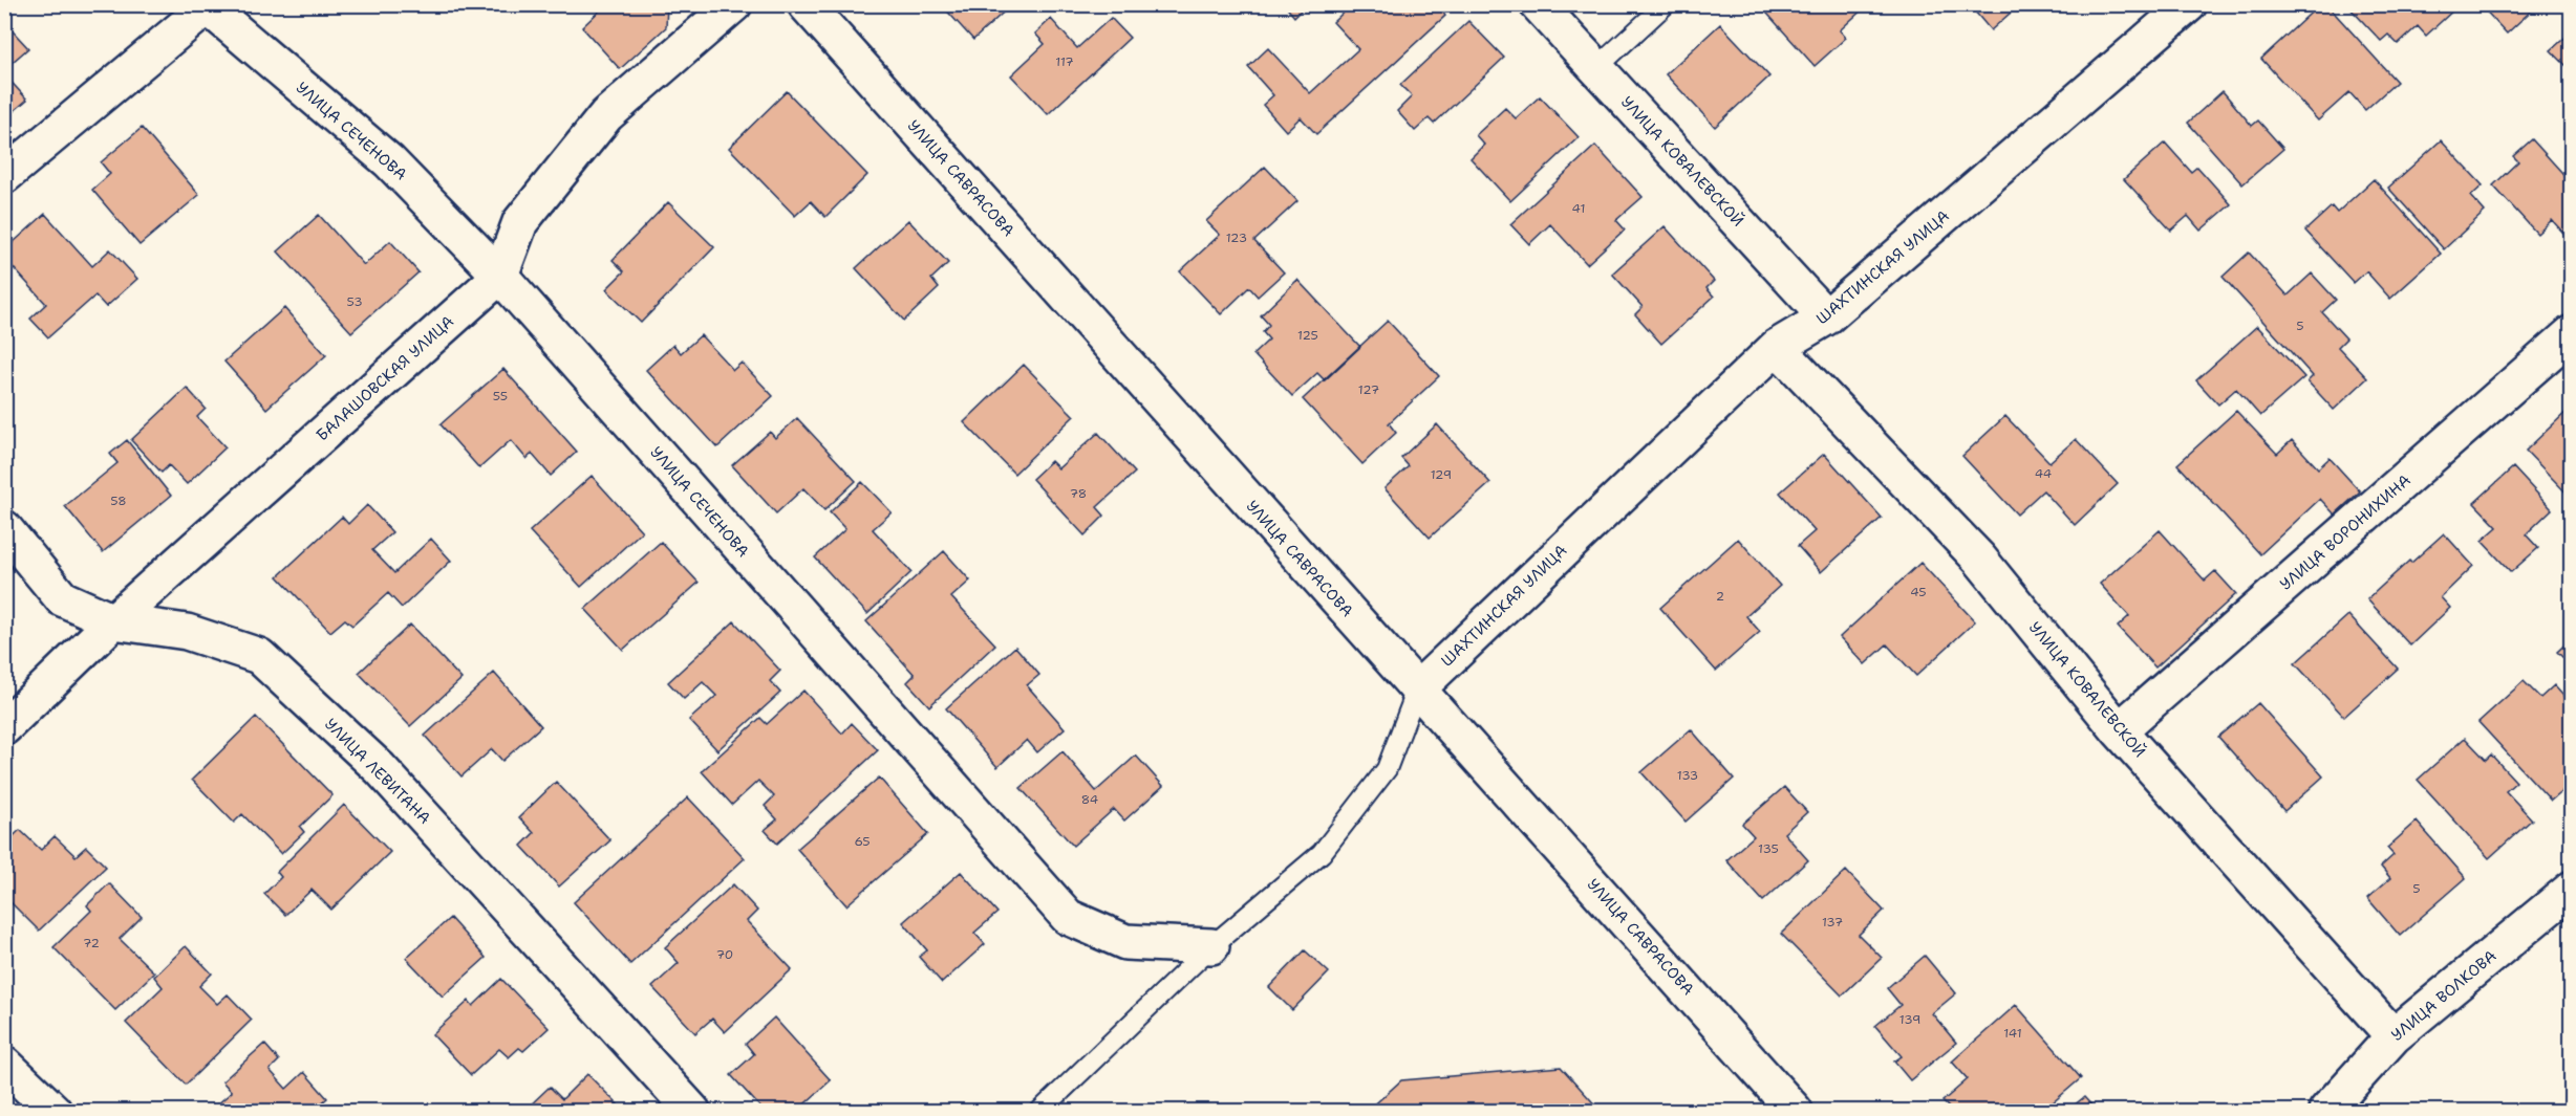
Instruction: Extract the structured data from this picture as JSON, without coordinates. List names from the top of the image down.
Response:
{
  "streets": {
    "street": [
      "УЛИЦА СЕЧЕНОВА",
      "УЛИЦА КОВАЛЕВСКОЙ",
      "УЛИЦА САВРАСОВА",
      "ШАХТИНСКАЯ УЛИЦА",
      "БАЛАШОВСКАЯ УЛИЦА",
      "УЛИЦА ВОРОНИХИНА",
      "УЛИЦА ЛЕВИТАНА",
      "УЛИЦА ВОЛКОВА"
    ]
  },
  "crossings": [
    ["УЛИЦА СЕЧЕНОВА", "БАЛАШОВСКАЯ УЛИЦА"],
    ["УЛИЦА КОВАЛЕВСКОЙ", "ШАХТИНСКАЯ УЛИЦА"],
    ["УЛИЦА КОВАЛЕВСКОЙ", "УЛИЦА ВОРОНИХИНА"],
    ["УЛИЦА КОВАЛЕВСКОЙ", "УЛИЦА ВОЛКОВА"],
    ["УЛИЦА САВРАСОВА", "ШАХТИНСКАЯ УЛИЦА"],
    ["БАЛАШОВСКАЯ УЛИЦА", "УЛИЦА ЛЕВИТАНА"]
  ],
  "house_numbers": [
    "117",
    "41",
    "123",
    "53",
    "5",
    "125",
    "127",
    "55",
    "44",
    "129",
    "78",
    "58",
    "45",
    "2",
    "133",
    "84",
    "65",
    "135",
    "5",
    "137",
    "72",
    "70",
    "139",
    "141"
  ]
}
